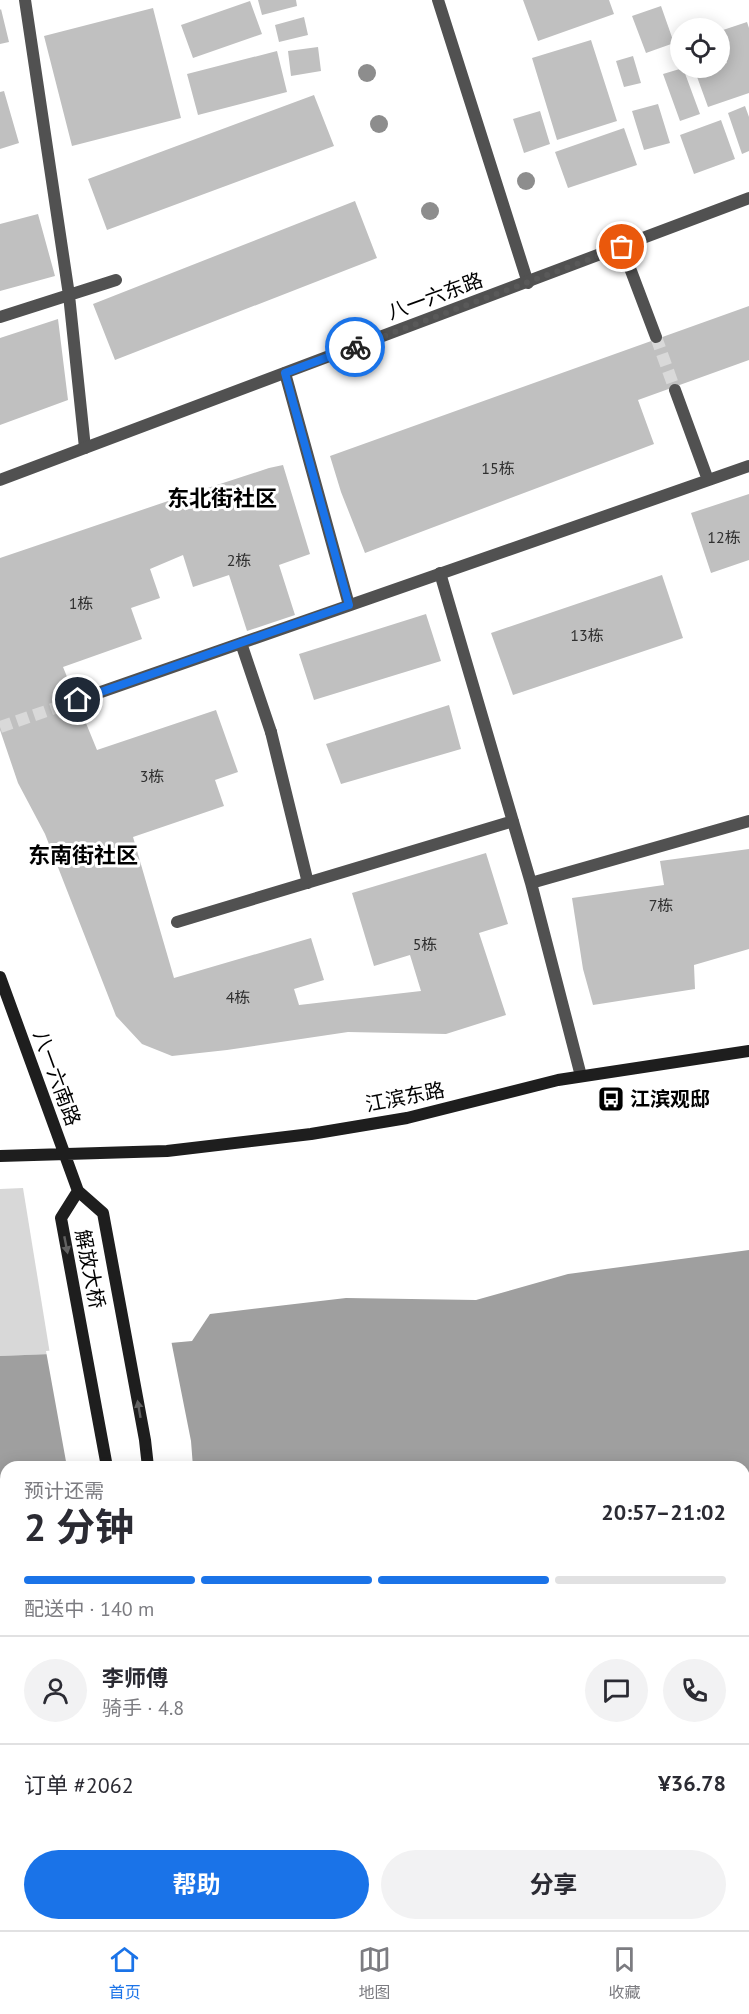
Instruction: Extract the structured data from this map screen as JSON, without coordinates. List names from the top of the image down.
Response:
{
  "streets": {
    "main road": ["八一六南路", "江滨东路", "解放大桥"],
    "street": ["八一六东路"]
  },
  "crossings": [
    ["八一六南路", "江滨东路"],
    ["八一六南路", "解放大桥"]
  ],
  "districts": ["东北街社区", "东南街社区"],
  "places": {
    "bus stop": ["江滨观邸"]
  },
  "house_numbers": [
    "15栋",
    "12栋",
    "2栋",
    "1栋",
    "13栋",
    "3栋",
    "7栋",
    "5栋",
    "4栋"
  ],
  "page": {
    "heading": ["2 分钟", "预计还需", "20:57–21:02"],
    "panel": [
      "李师傅",
      "骑手 · 4.8",
      "订单 #2062",
      "¥36.78"
    ],
    "bar": "配送中 · 140 m",
    "buttons": ["帮助", "分享"],
    "tabs": ["首页", "地图", "收藏"]
  }
}
